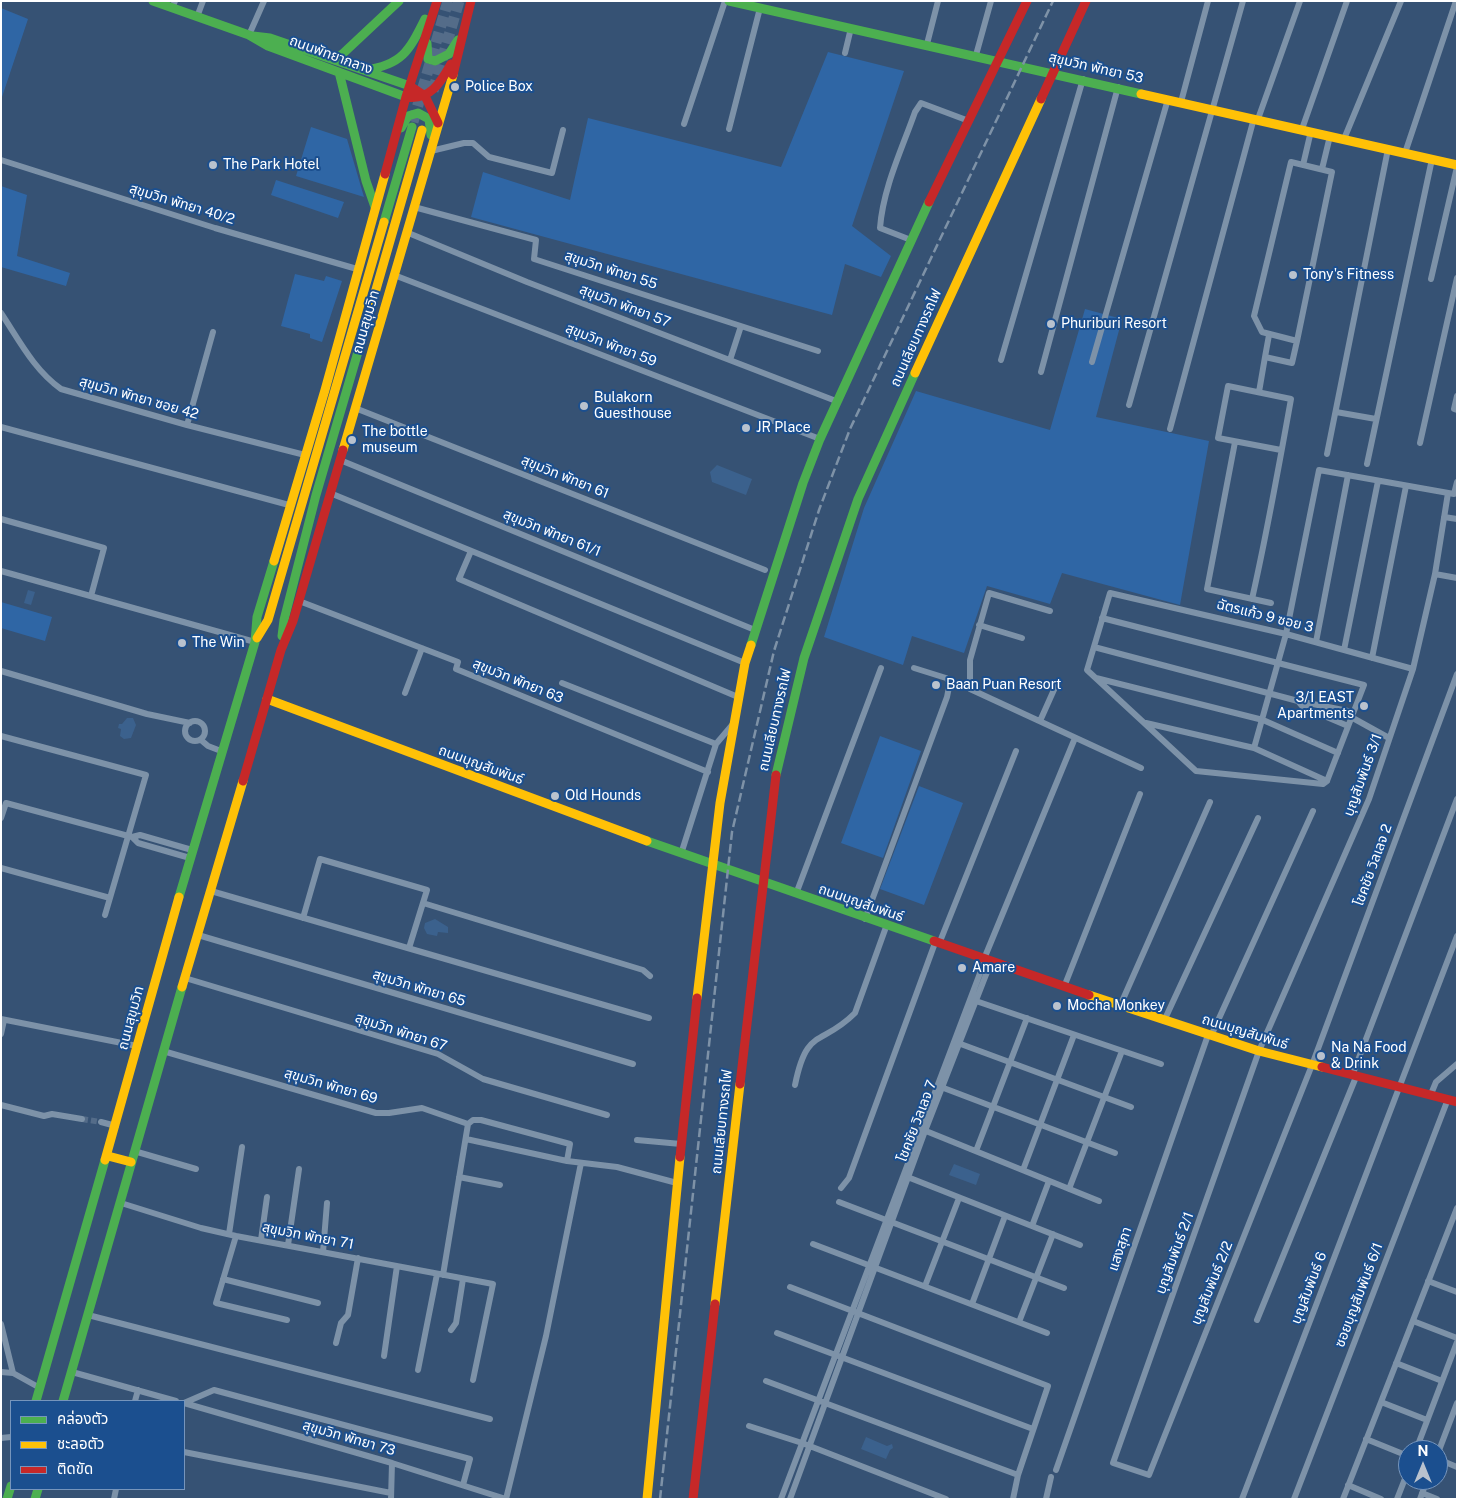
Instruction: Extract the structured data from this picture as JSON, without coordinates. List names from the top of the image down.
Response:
{
  "streets": {
    "main road": [
      "ถนนพัทยากลาง",
      "สุขุมวิท พัทยา 53",
      "ถนนสุขุมวิท",
      "ถนนเลียบทางรถไฟ",
      "ถนนบุญสัมพันธ์"
    ],
    "street": [
      "สุขุมวิท พัทยา 40/2",
      "สุขุมวิท พัทยา 55",
      "สุขุมวิท พัทยา 57",
      "สุขุมวิท พัทยา 59",
      "สุขุมวิท พัทยา ซอย 42",
      "สุขุมวิท พัทยา 61",
      "สุขุมวิท พัทยา 61/1",
      "ฉัตรแก้ว 9 ซอย 3",
      "สุขุมวิท พัทยา 63",
      "บุญสัมพันธ์ 3/1",
      "โชคชัย วิลเลจ 2",
      "สุขุมวิท พัทยา 65",
      "สุขุมวิท พัทยา 67",
      "สุขุมวิท พัทยา 69",
      "โชคชัย วิลเลจ 7",
      "สุขุมวิท พัทยา 71",
      "แสงสุภา",
      "บุญสัมพันธ์ 2/1",
      "บุญสัมพันธ์ 2/2",
      "บุญสัมพันธ์ 6",
      "ซอยบุญสัมพันธ์ 6/1",
      "สุขุมวิท พัทยา 73"
    ]
  },
  "crossings": [
    ["ถนนพัทยากลาง", "ถนนสุขุมวิท"],
    ["สุขุมวิท พัทยา 53", "ถนนเลียบทางรถไฟ"],
    ["สุขุมวิท พัทยา 40/2", "ถนนสุขุมวิท"],
    ["สุขุมวิท พัทยา 55", "ถนนสุขุมวิท"],
    ["สุขุมวิท พัทยา 57", "ถนนสุขุมวิท"],
    ["ถนนสุขุมวิท", "สุขุมวิท พัทยา 59"],
    ["ถนนสุขุมวิท", "สุขุมวิท พัทยา ซอย 42"],
    ["ถนนสุขุมวิท", "สุขุมวิท พัทยา 61"],
    ["ถนนสุขุมวิท", "สุขุมวิท พัทยา 61/1"],
    ["ถนนสุขุมวิท", "สุขุมวิท พัทยา 63"],
    ["ถนนสุขุมวิท", "ถนนบุญสัมพันธ์"],
    ["ถนนสุขุมวิท", "สุขุมวิท พัทยา 65"],
    ["ถนนสุขุมวิท", "สุขุมวิท พัทยา 67"],
    ["ถนนสุขุมวิท", "สุขุมวิท พัทยา 69"],
    ["ถนนสุขุมวิท", "สุขุมวิท พัทยา 71"],
    ["ถนนเลียบทางรถไฟ", "ถนนบุญสัมพันธ์"],
    ["ฉัตรแก้ว 9 ซอย 3", "บุญสัมพันธ์ 3/1"],
    ["ถนนบุญสัมพันธ์", "บุญสัมพันธ์ 3/1"],
    ["ถนนบุญสัมพันธ์", "โชคชัย วิลเลจ 2"],
    ["ถนนบุญสัมพันธ์", "โชคชัย วิลเลจ 7"],
    ["ถนนบุญสัมพันธ์", "แสงสุภา"],
    ["ถนนบุญสัมพันธ์", "บุญสัมพันธ์ 2/1"],
    ["ถนนบุญสัมพันธ์", "บุญสัมพันธ์ 2/2"],
    ["ถนนบุญสัมพันธ์", "บุญสัมพันธ์ 6"],
    ["ถนนบุญสัมพันธ์", "ซอยบุญสัมพันธ์ 6/1"],
    ["บุญสัมพันธ์ 3/1", "บุญสัมพันธ์ 2/1"],
    ["โชคชัย วิลเลจ 2", "บุญสัมพันธ์ 2/2"],
    ["บุญสัมพันธ์ 2/1", "บุญสัมพันธ์ 2/2"]
  ],
  "places": [
    "Police Box",
    "The Park Hotel",
    "Tony's Fitness",
    "Phuriburi Resort",
    "Bulakorn Guesthouse",
    "JR Place",
    "The bottle museum",
    "The Win",
    "Baan Puan Resort",
    "3/1 EAST Apartments",
    "Old Hounds",
    "Amare",
    "Mocha Monkey",
    "Na Na Food & Drink"
  ],
  "legend": ["คล่องตัว", "ชะลอตัว", "ติดขัด"],
  "north": "top"
}
